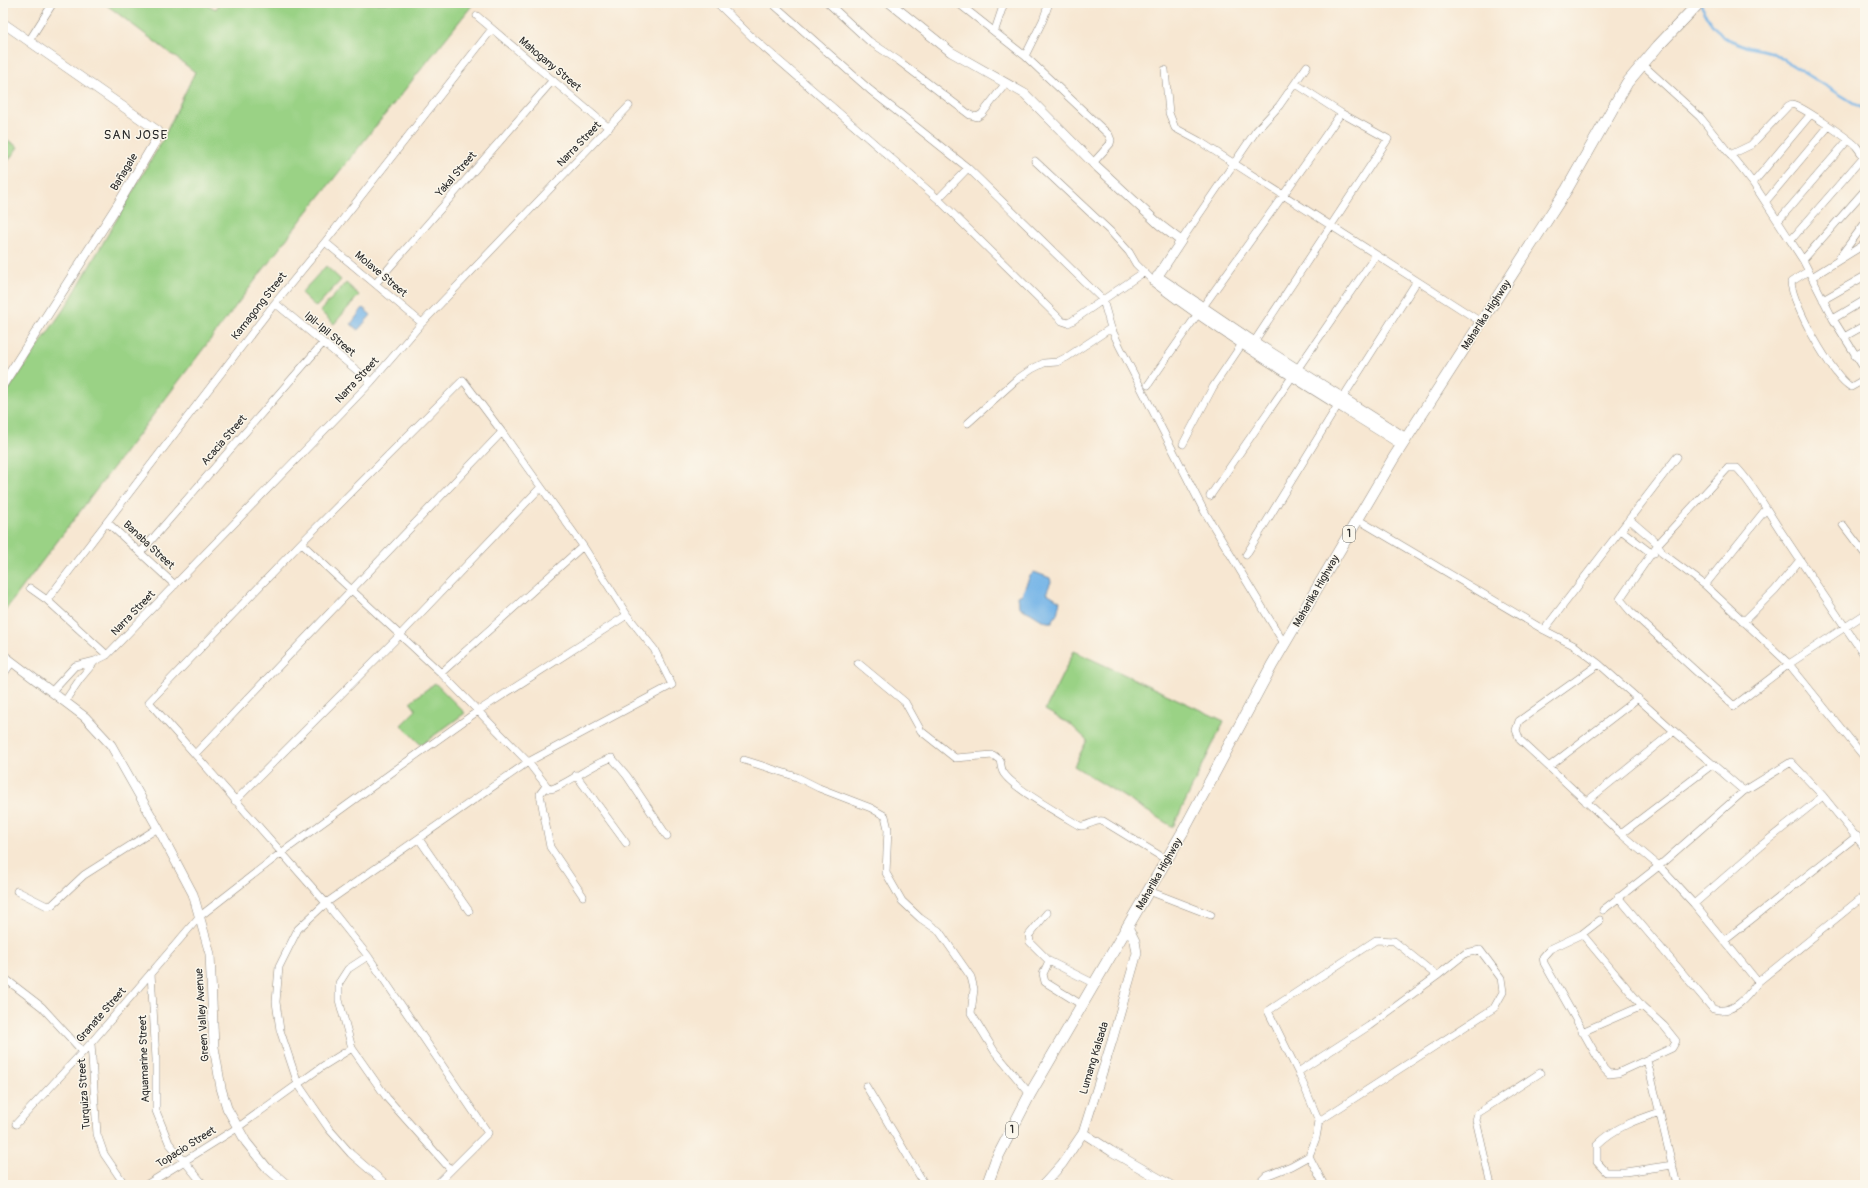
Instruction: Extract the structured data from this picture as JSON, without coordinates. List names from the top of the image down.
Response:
{
  "streets": {
    "main road": ["Maharlika Highway", "1"],
    "street": [
      "Mahogany Street",
      "Narra Street",
      "Bañagale",
      "Yakal Street",
      "Molave Street",
      "Kamagong Street",
      "Ipil-Ipil Street",
      "Acacia Street",
      "Banaba Street",
      "Granate Street",
      "Green Valley Avenue",
      "Lumang Kalsada",
      "Aquamarine Street",
      "Turquiza Street",
      "Topacio Street"
    ]
  },
  "crossings": [
    ["Mahogany Street", "Narra Street"],
    ["Mahogany Street", "Yakal Street"],
    ["Mahogany Street", "Kamagong Street"],
    ["Narra Street", "Molave Street"],
    ["Narra Street", "Ipil-Ipil Street"],
    ["Narra Street", "Banaba Street"],
    ["Narra Street", "Green Valley Avenue"],
    ["Yakal Street", "Molave Street"],
    ["Molave Street", "Kamagong Street"],
    ["Kamagong Street", "Ipil-Ipil Street"],
    ["Kamagong Street", "Banaba Street"],
    ["Maharlika Highway", "Lumang Kalsada"],
    ["Ipil-Ipil Street", "Acacia Street"],
    ["Acacia Street", "Banaba Street"],
    ["Granate Street", "Green Valley Avenue"],
    ["Granate Street", "Aquamarine Street"],
    ["Granate Street", "Turquiza Street"],
    ["Green Valley Avenue", "Topacio Street"],
    ["Aquamarine Street", "Topacio Street"]
  ],
  "districts": ["SAN JOSE"]
}
